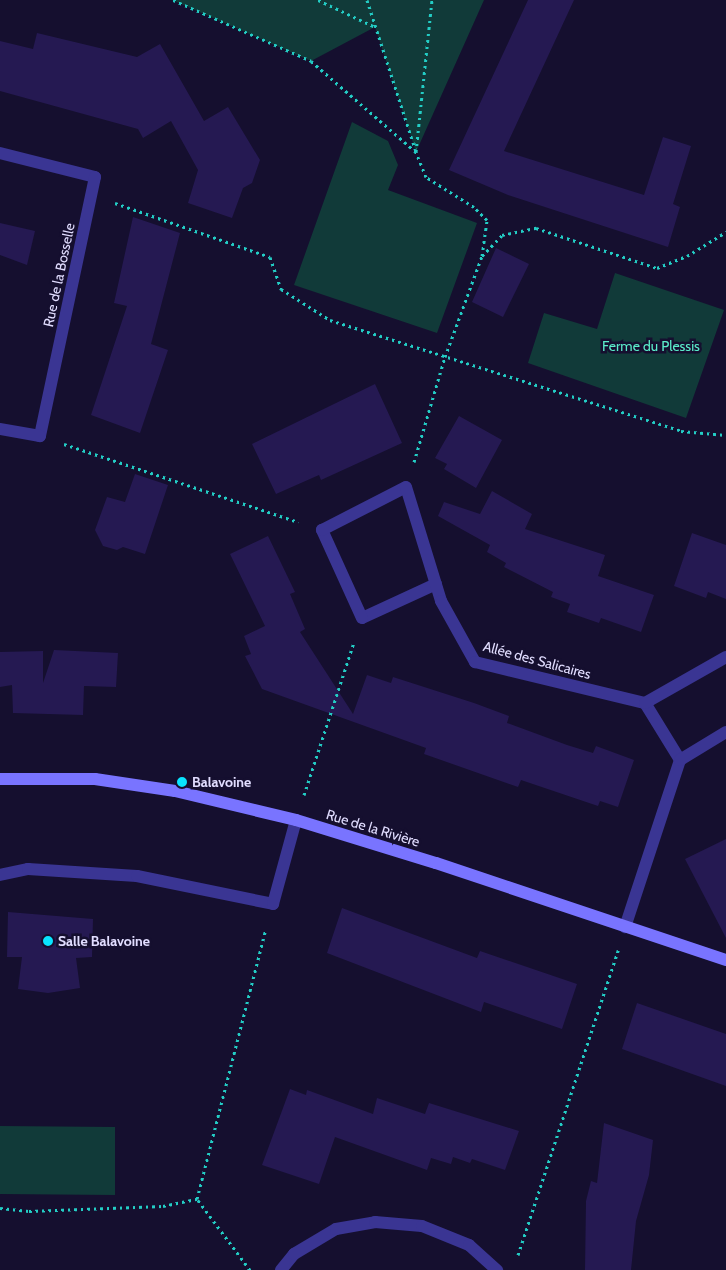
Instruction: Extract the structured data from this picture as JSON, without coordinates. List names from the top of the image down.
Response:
{
  "streets": {
    "street": ["Rue de la Bosselle", "Allée des Salicaires", "Rue de la Rivière"]
  },
  "parks": ["Ferme du Plessis"],
  "places": ["Balavoine", "Salle Balavoine"]
}
